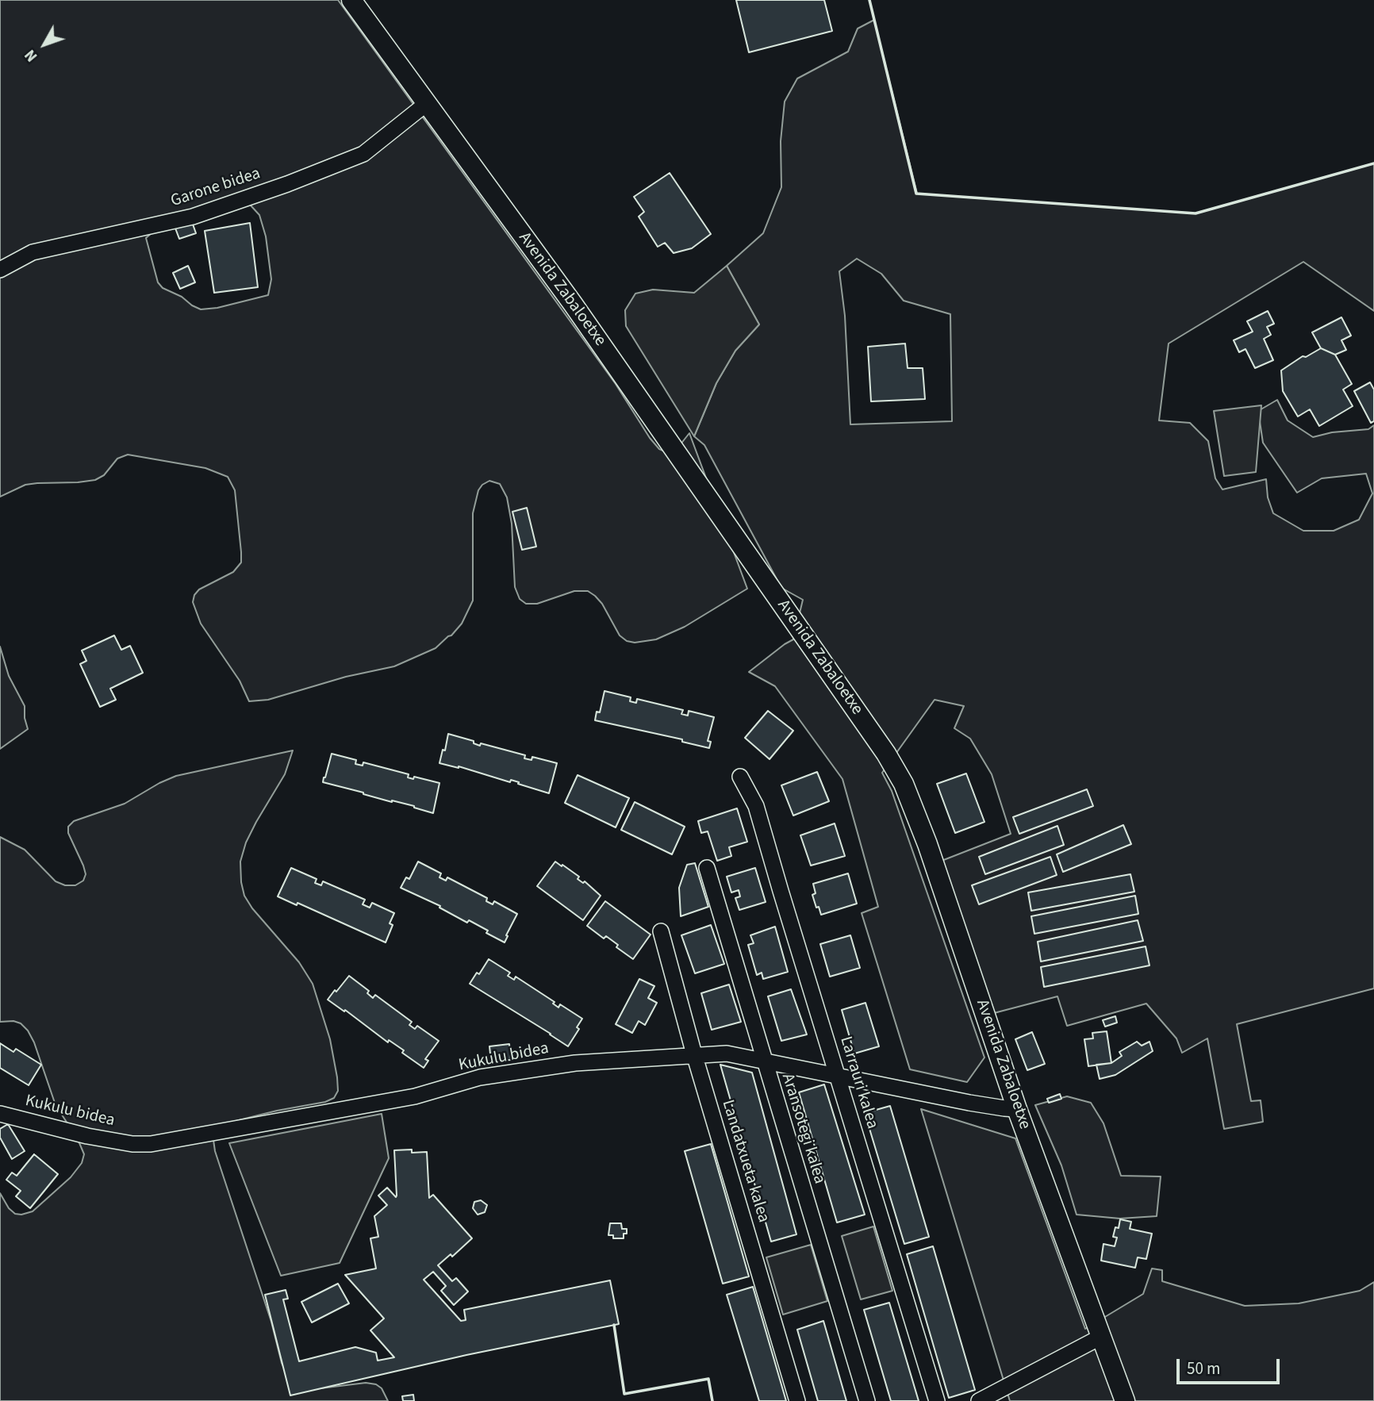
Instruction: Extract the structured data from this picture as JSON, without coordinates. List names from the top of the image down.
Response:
{
  "streets": {
    "main road": ["Avenida Zabaloetxe"],
    "street": [
      "Garone bidea",
      "Kukulu bidea",
      "Larrauri kalea",
      "Aransotegi kalea",
      "Landatxueta kalea"
    ]
  },
  "crossings": [
    ["Garone bidea", "Avenida Zabaloetxe"],
    ["Avenida Zabaloetxe", "Kukulu bidea"],
    ["Kukulu bidea", "Larrauri kalea"],
    ["Kukulu bidea", "Aransotegi kalea"],
    ["Kukulu bidea", "Landatxueta kalea"]
  ],
  "scale_bar": "50 m",
  "north": "bottom left"
}
